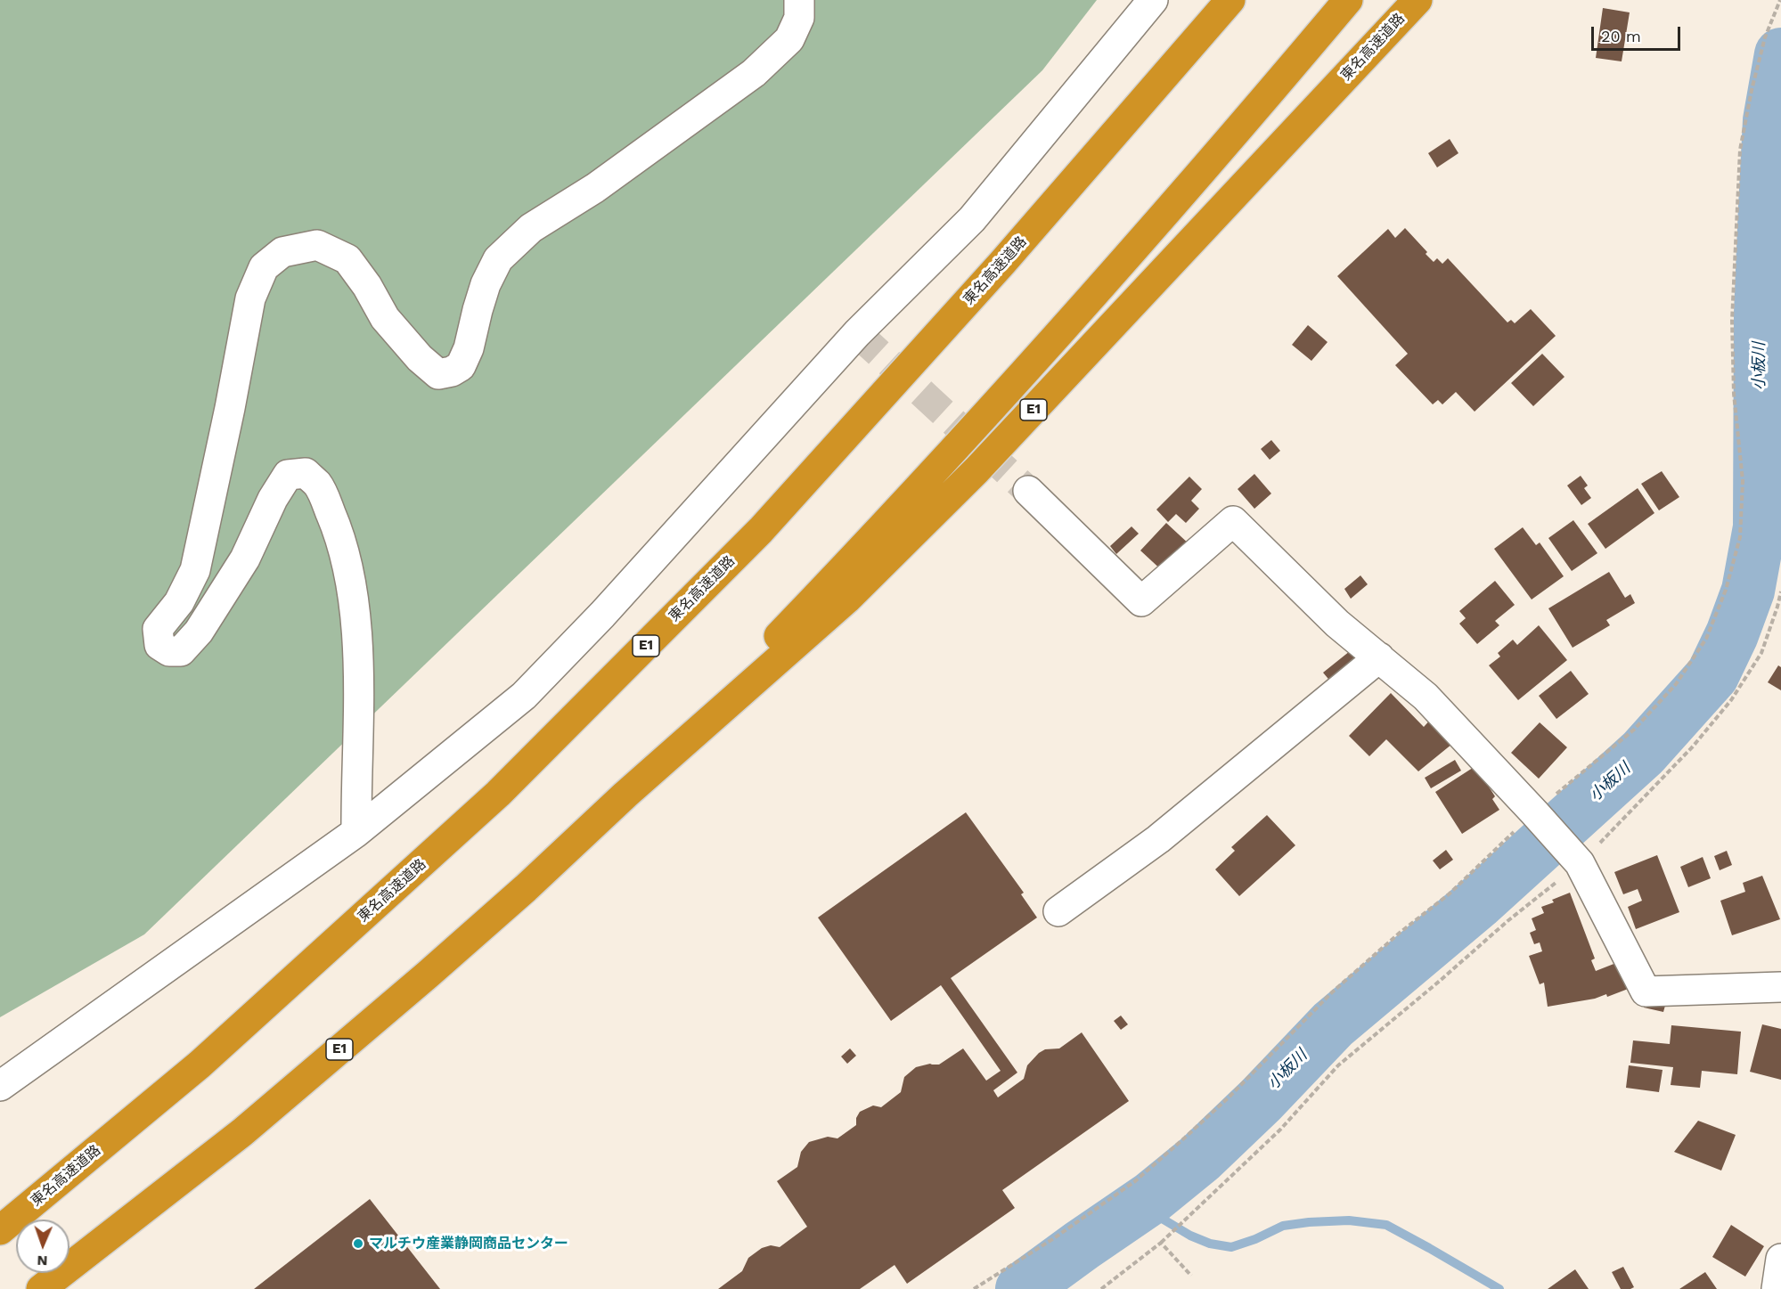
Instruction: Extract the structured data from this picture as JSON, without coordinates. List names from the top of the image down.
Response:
{
  "streets": {
    "highway": ["東名高速道路", "E1"]
  },
  "water": ["小板川"],
  "places": ["マルチウ産業静岡商品センター"],
  "scale_bar": "20 m",
  "north": "bottom"
}
